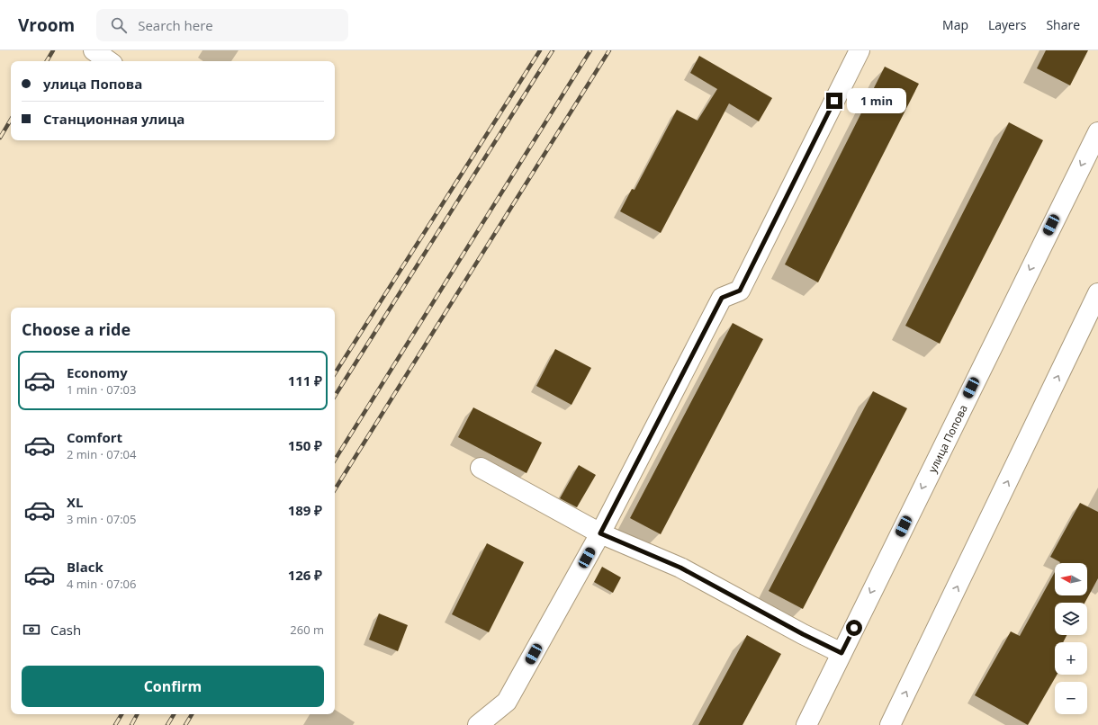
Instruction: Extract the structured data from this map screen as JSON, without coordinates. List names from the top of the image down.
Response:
{
  "streets": {
    "street": ["улица Попова"]
  },
  "north": "left",
  "page": {
    "header": "Vroom",
    "search": "Search here",
    "nav": ["Map", "Layers", "Share"],
    "banner": ["улица Попова", "Станционная улица"],
    "bubble": "1 min",
    "heading": "Choose a ride",
    "list": [
      {
        "name": "Economy",
        "note": "1 min · 07:03",
        "value": "111 ₽"
      },
      {
        "name": "Comfort",
        "note": "2 min · 07:04",
        "value": "150 ₽"
      },
      {
        "name": "XL",
        "note": "3 min · 07:05",
        "value": "189 ₽"
      },
      {
        "name": "Black",
        "note": "4 min · 07:06",
        "value": "126 ₽"
      }
    ],
    "map_buttons": ["+", "−"],
    "pay": ["Cash", "260 m"],
    "buttons": "Confirm"
  }
}
